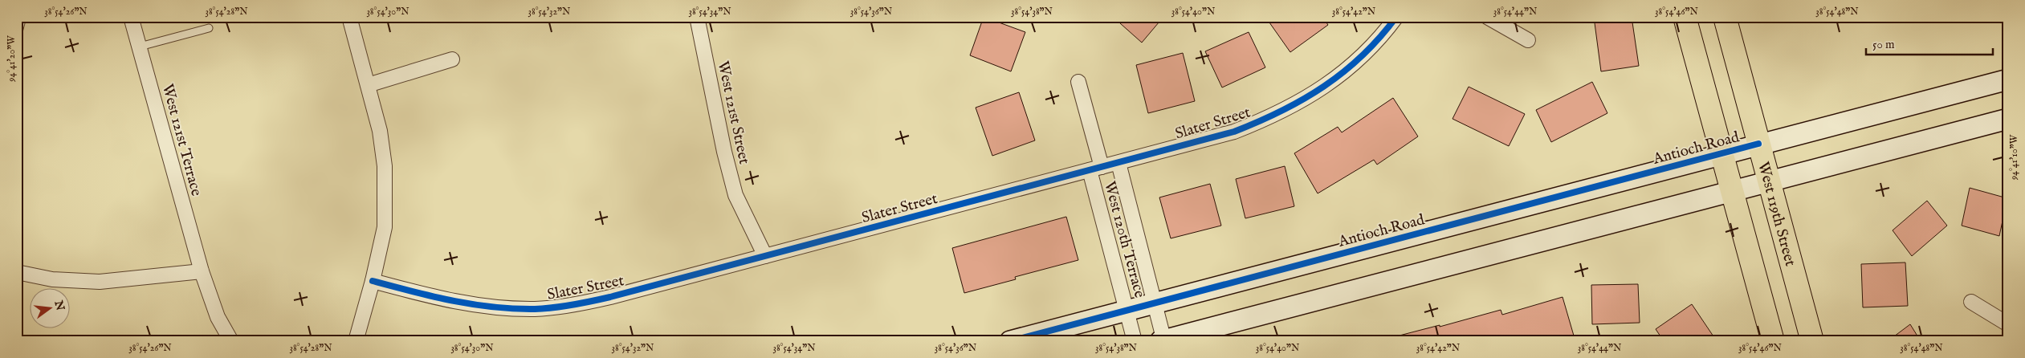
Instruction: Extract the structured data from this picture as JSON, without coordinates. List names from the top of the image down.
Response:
{
  "streets": {
    "main road": ["Antioch Road", "West 119th Street"],
    "street": [
      "West 121st Street",
      "Slater Street",
      "West 121st Terrace",
      "West 120th Terrace"
    ]
  },
  "crossings": [
    ["West 121st Street", "Slater Street"],
    ["Slater Street", "West 120th Terrace"],
    ["Antioch Road", "West 119th Street"],
    ["Antioch Road", "West 120th Terrace"]
  ],
  "scale_bar": "50 m",
  "north": "right",
  "coordinates": [
    "38°54'26\"N",
    "38°54'28\"N",
    "38°54'30\"N",
    "38°54'32\"N",
    "38°54'34\"N",
    "38°54'36\"N",
    "38°54'38\"N",
    "38°54'40\"N",
    "38°54'42\"N",
    "38°54'44\"N",
    "38°54'46\"N",
    "38°54'48\"N",
    "94°41'20\"W",
    "94°41'10\"W"
  ]
}
